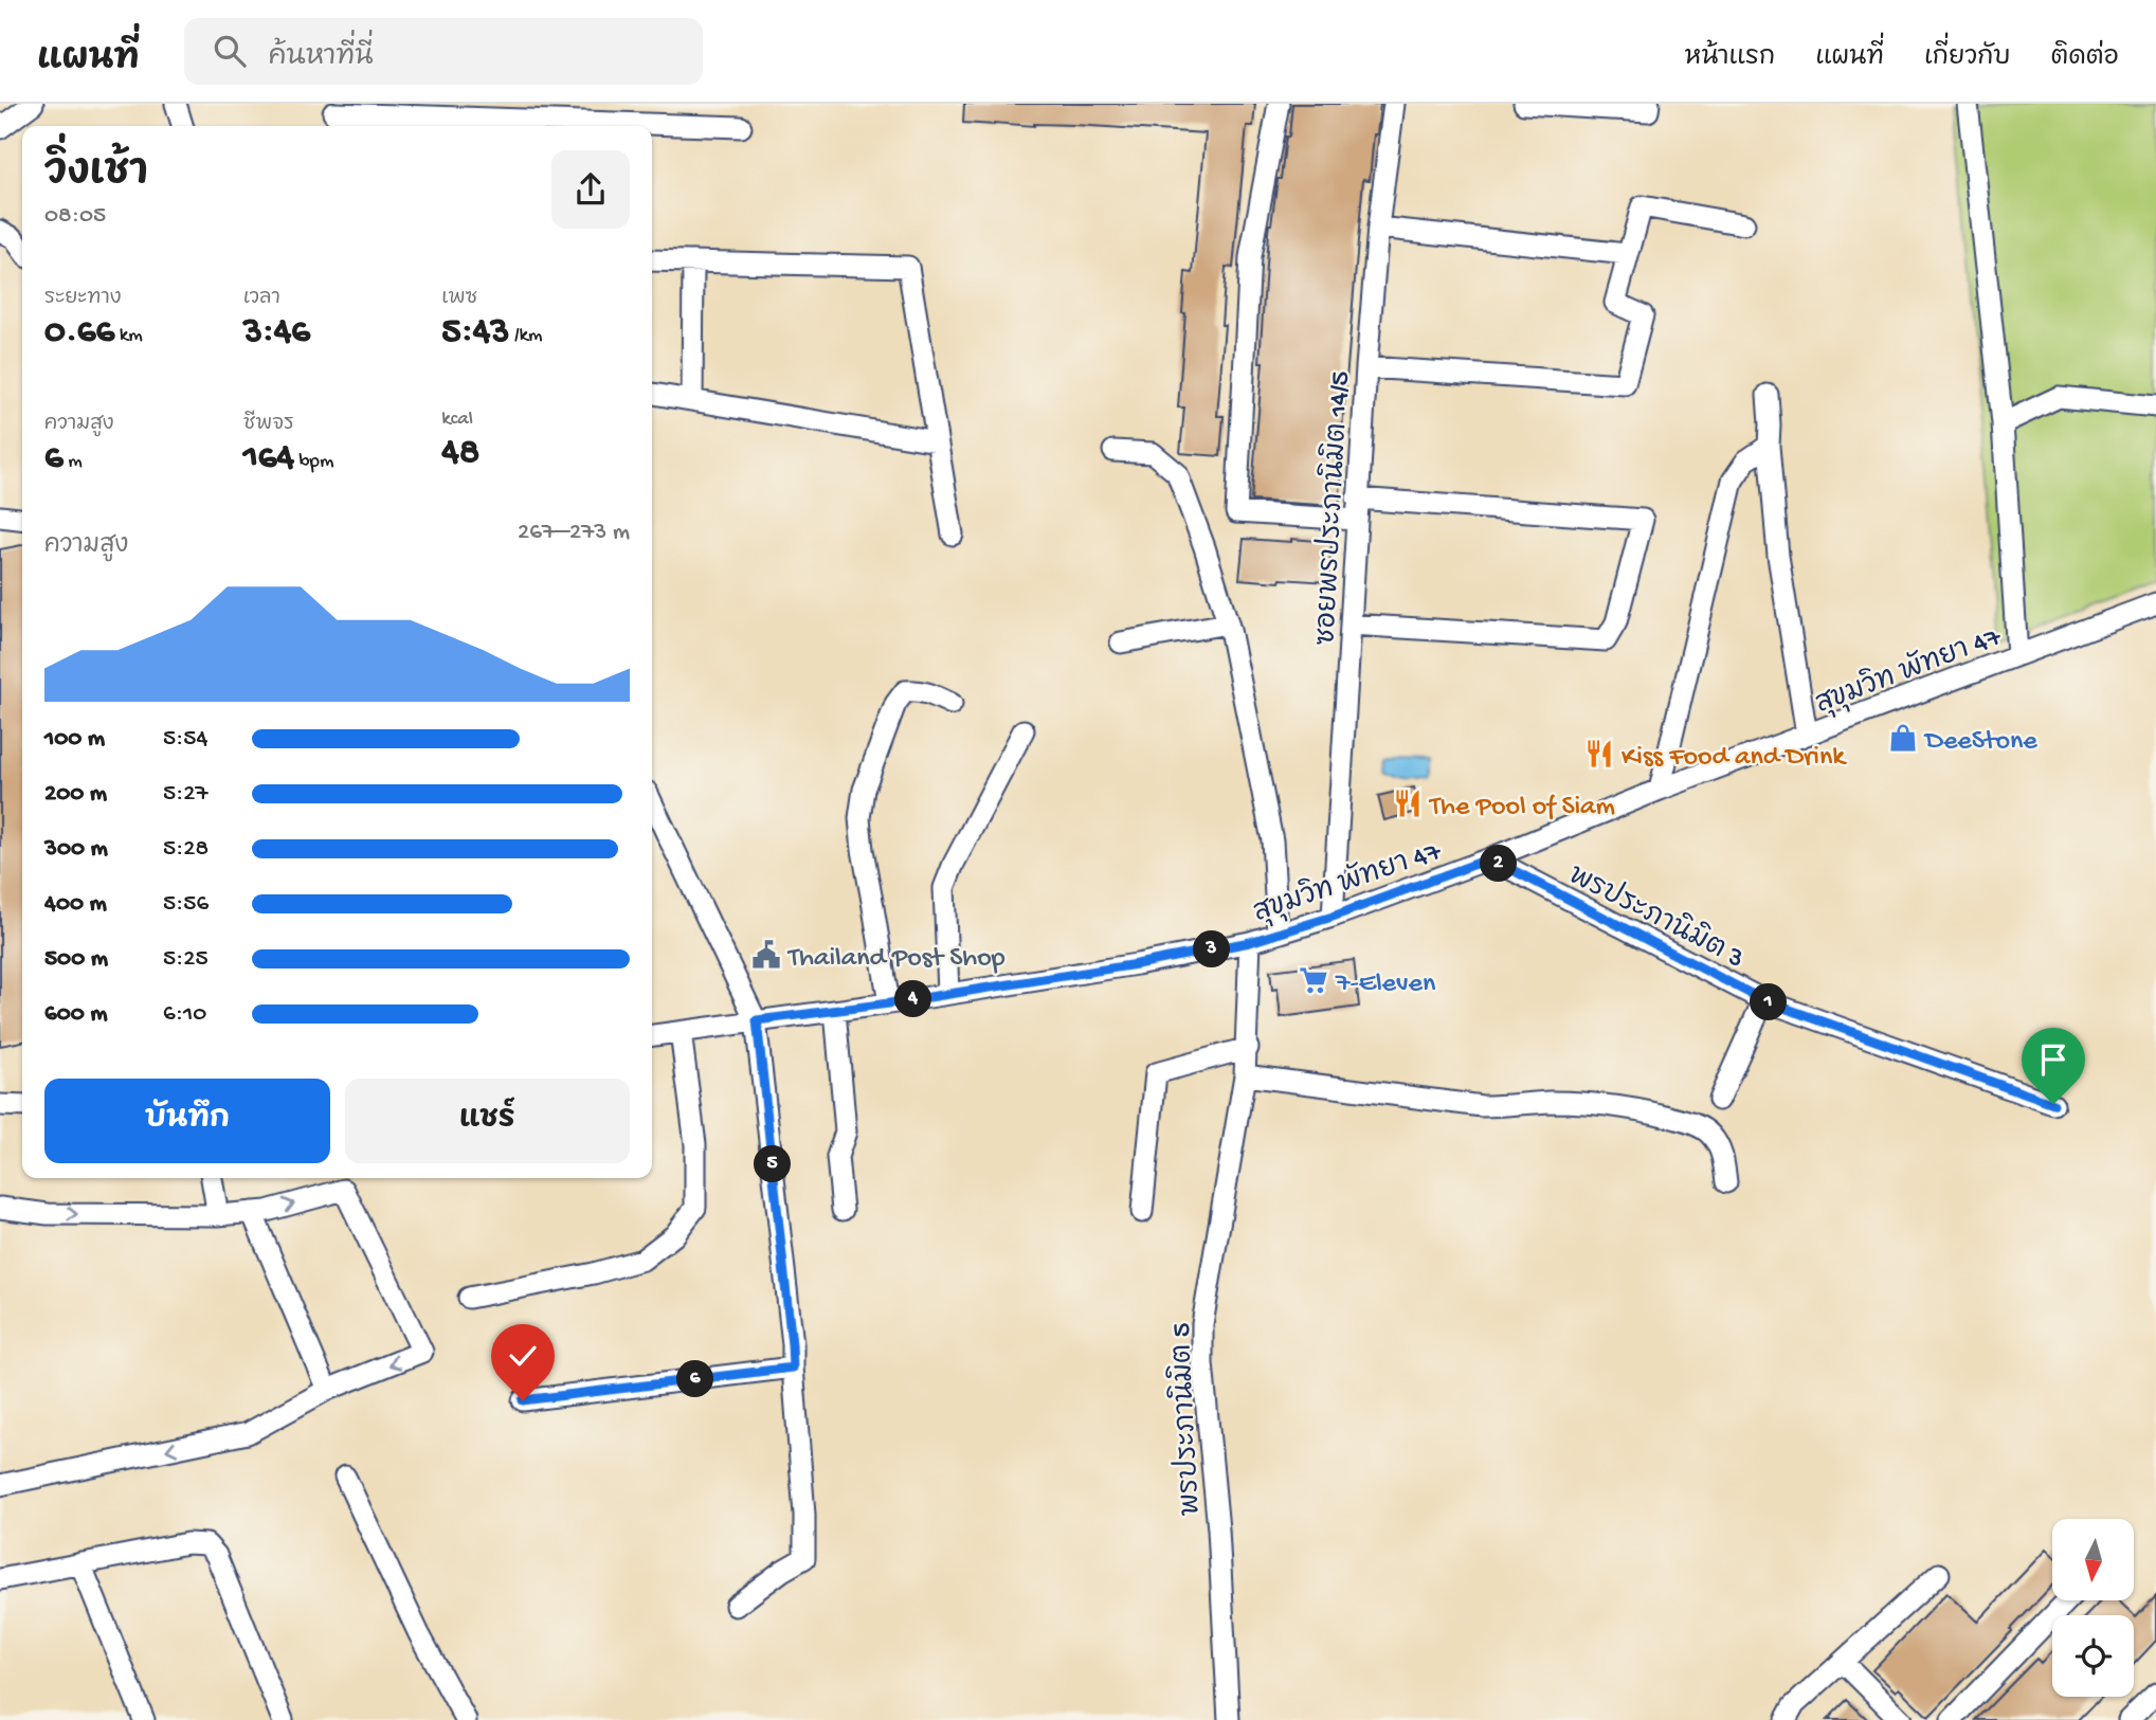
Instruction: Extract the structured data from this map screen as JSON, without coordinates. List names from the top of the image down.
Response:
{
  "streets": {
    "street": [
      "ซอยพรประภานิมิต 14/5",
      "สุขุมวิท พัทยา 47",
      "พรประภานิมิต 3",
      "พรประภานิมิต 5"
    ]
  },
  "crossings": [
    ["ซอยพรประภานิมิต 14/5", "สุขุมวิท พัทยา 47"],
    ["สุขุมวิท พัทยา 47", "พรประภานิมิต 3"],
    ["สุขุมวิท พัทยา 47", "พรประภานิมิต 5"]
  ],
  "places": {
    "shop": ["DeeStone"],
    "restaurant": ["Kiss Food and Drink", "The Pool of Siam"],
    "public building": ["Thailand Post Shop"],
    "supermarket": ["7-Eleven"]
  },
  "north": "bottom",
  "page": {
    "header": "แผนที่",
    "search": "ค้นหาที่นี่",
    "nav": [
      "หน้าแรก",
      "แผนที่",
      "เกี่ยวกับ",
      "ติดต่อ"
    ],
    "heading": ["วิ่งเช้า", "08:05"],
    "stats": [
      ["ระยะทาง", "0.66 km"],
      ["เวลา", "3:46"],
      ["เพซ", "5:43 /km"],
      ["ความสูง", "6 m"],
      ["ชีพจร", "164 bpm"],
      ["kcal", "48"]
    ],
    "chart": ["ความสูง", "267–273 m"],
    "list": [
      {
        "name": "100 m",
        "note": "5:54"
      },
      {
        "name": "200 m",
        "note": "5:27"
      },
      {
        "name": "300 m",
        "note": "5:28"
      },
      {
        "name": "400 m",
        "note": "5:56"
      },
      {
        "name": "500 m",
        "note": "5:25"
      },
      {
        "name": "600 m",
        "note": "6:10"
      }
    ],
    "pins": [
      "2",
      "3",
      "4",
      "1",
      "5",
      "6"
    ],
    "buttons": ["บันทึก", "แชร์"]
  }
}
